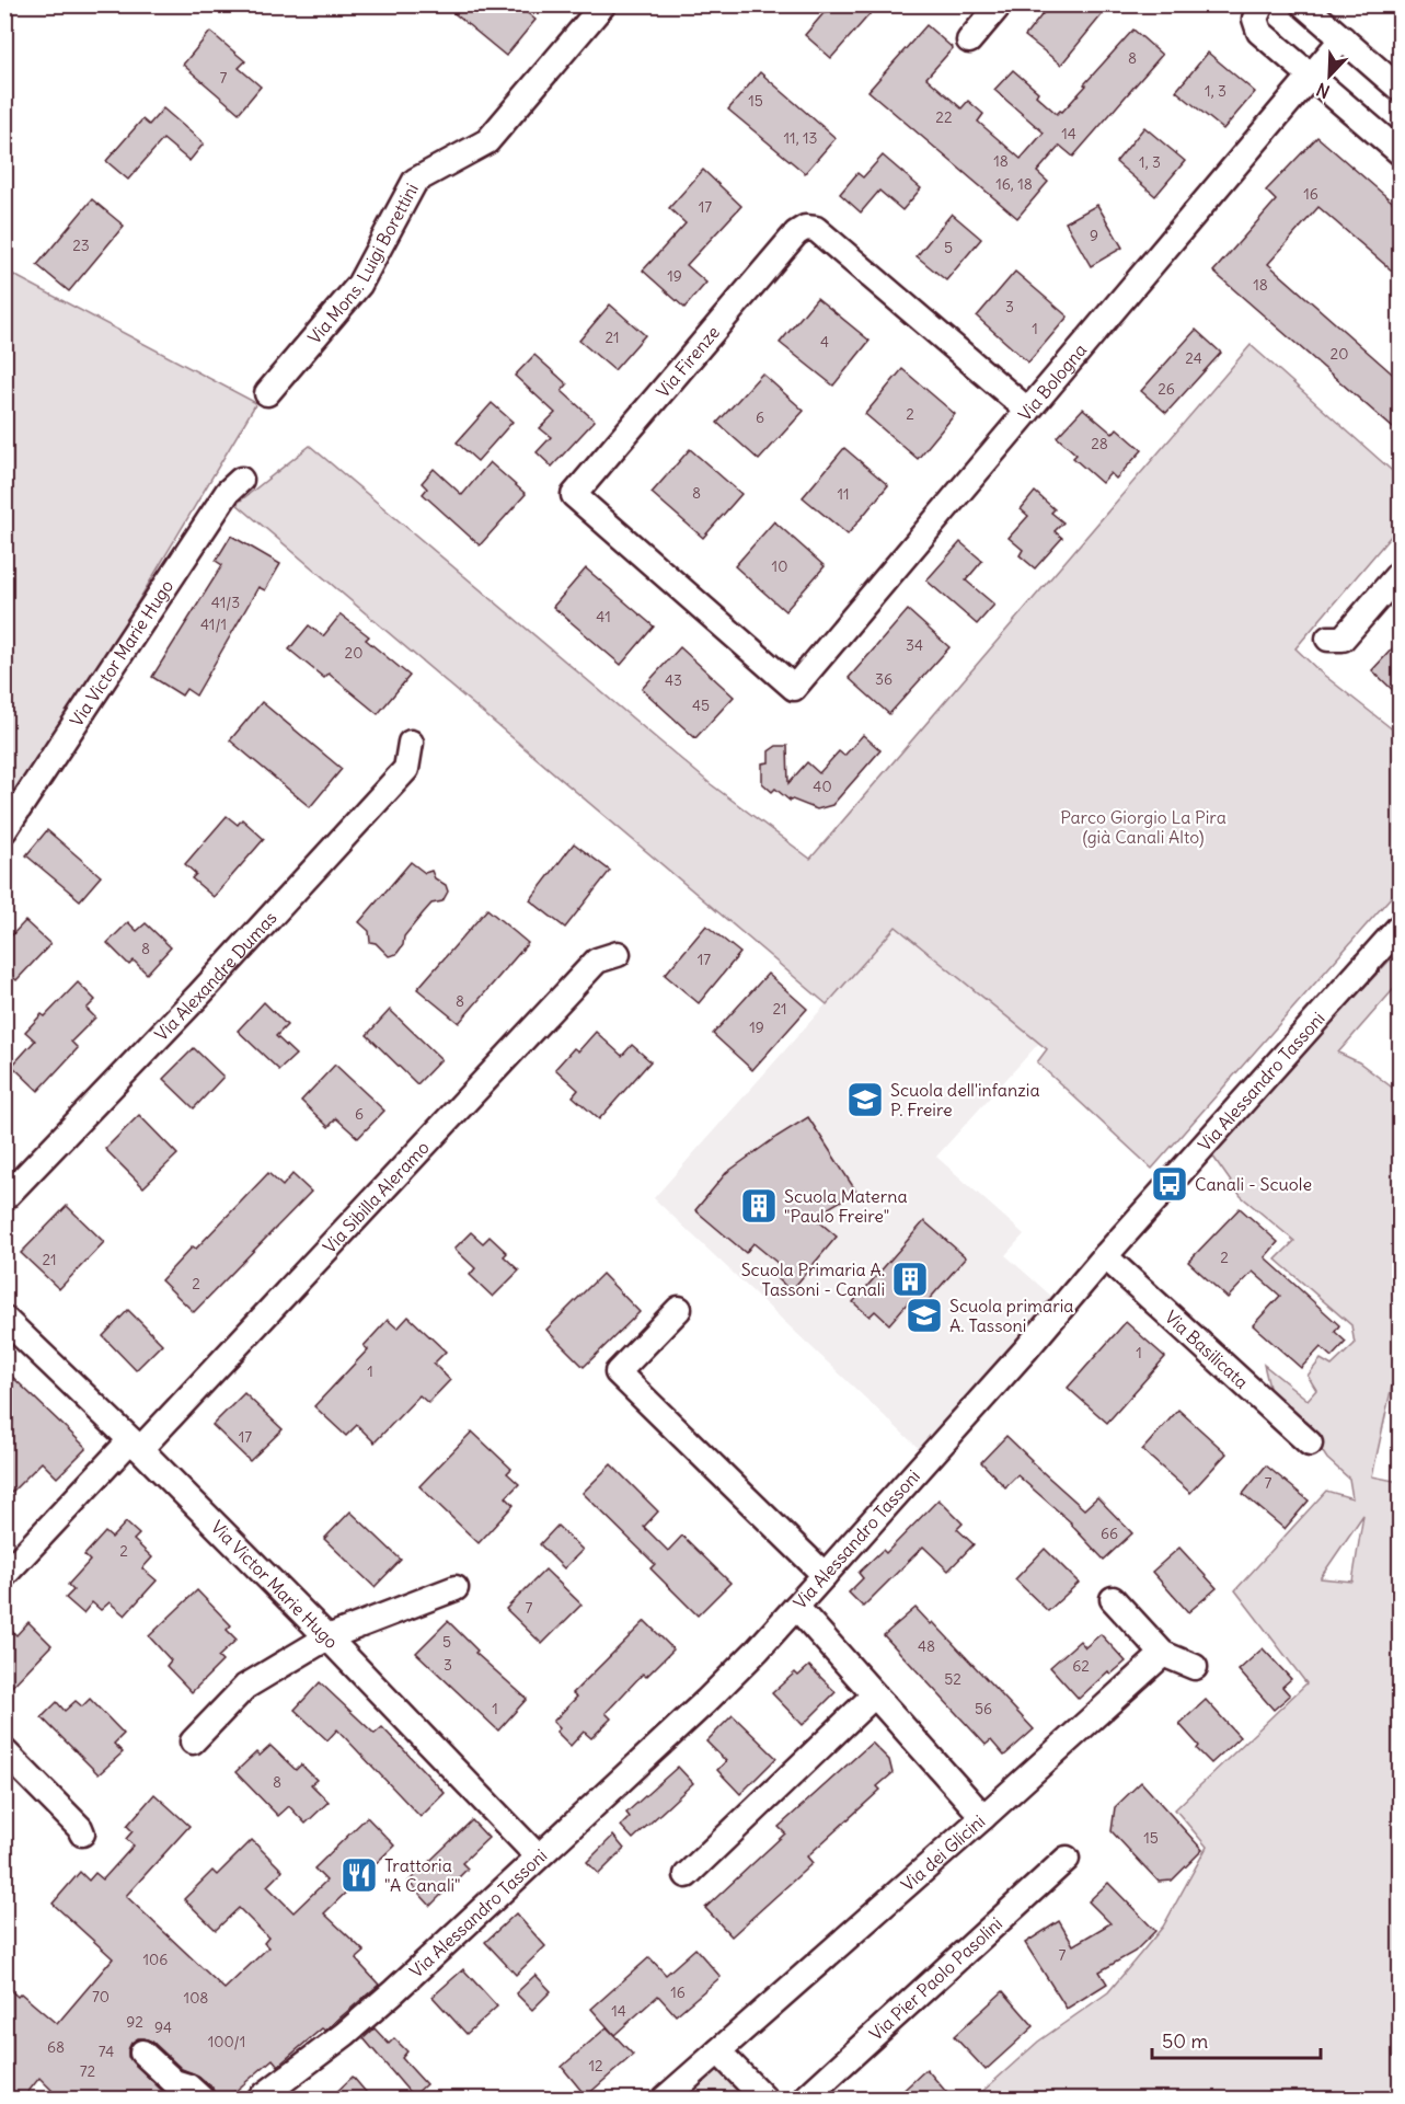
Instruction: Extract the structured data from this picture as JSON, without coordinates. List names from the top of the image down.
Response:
{
  "streets": {
    "street": [
      "Via Mons. Luigi Borettini",
      "Via Firenze",
      "Via Bologna",
      "Via Victor Marie Hugo",
      "Via Alexandre Dumas",
      "Via Alessandro Tassoni",
      "Via Sibilla Aleramo",
      "Via Basilicata",
      "Via dei Glicini",
      "Via Pier Paolo Pasolini"
    ]
  },
  "crossings": [
    ["Via Firenze", "Via Bologna"],
    ["Via Victor Marie Hugo", "Via Alessandro Tassoni"],
    ["Via Victor Marie Hugo", "Via Sibilla Aleramo"],
    ["Via Alessandro Tassoni", "Via Basilicata"]
  ],
  "parks": ["Parco Giorgio La Pira (già Canali Alto)"],
  "places": {
    "school or university": ["Scuola dell'infanzia P. Freire", "Scuola primaria A. Tassoni"],
    "bus stop": ["Canali - Scuole"],
    "building": ["Scuola Materna \"Paulo Freire\"", "Scuola Primaria A. Tassoni - Canali"],
    "restaurant": ["Trattoria \"A Canali\""]
  },
  "house_numbers": [
    "8",
    "7",
    "1, 3",
    "15",
    "22",
    "14",
    "11, 13",
    "18",
    "1, 3",
    "16, 18",
    "16",
    "17",
    "9",
    "23",
    "5",
    "19",
    "18",
    "3",
    "1",
    "21",
    "4",
    "20",
    "24",
    "26",
    "2",
    "6",
    "28",
    "8",
    "11",
    "10",
    "41/3",
    "41",
    "41/1",
    "34",
    "20",
    "36",
    "43",
    "45",
    "40",
    "8",
    "17",
    "8",
    "21",
    "19",
    "6",
    "2",
    "21",
    "2",
    "1",
    "1",
    "17",
    "7",
    "66",
    "2",
    "7",
    "5",
    "48",
    "3",
    "62",
    "52",
    "1",
    "56",
    "8",
    "15",
    "7",
    "106",
    "16",
    "70",
    "108",
    "14",
    "92",
    "94",
    "100/1",
    "68",
    "74",
    "12",
    "72"
  ],
  "scale_bar": "50 m",
  "north": "bottom left"
}
